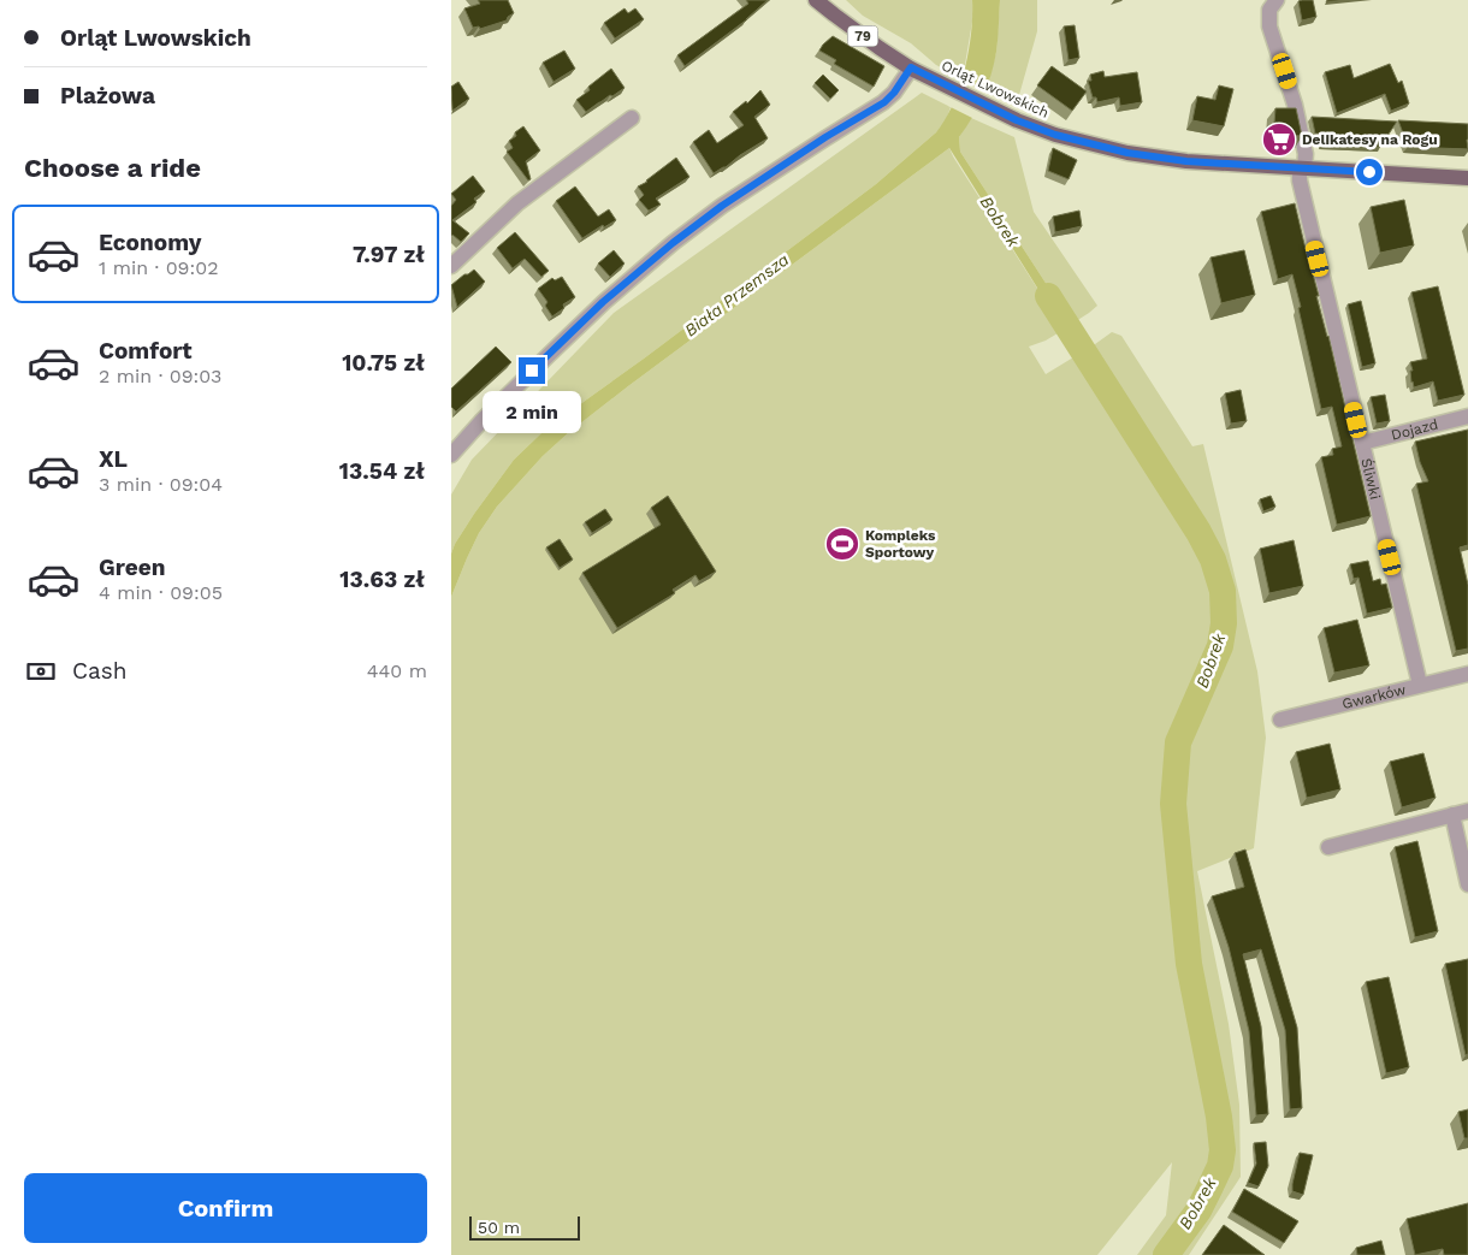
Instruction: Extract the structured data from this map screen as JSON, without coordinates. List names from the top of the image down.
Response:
{
  "streets": {
    "main road": ["79", "Orląt Lwowskich"],
    "street": ["Dojazd", "Śliwki", "Gwarków"]
  },
  "crossings": [
    ["Orląt Lwowskich", "Śliwki"],
    ["Dojazd", "Śliwki"],
    ["Śliwki", "Gwarków"]
  ],
  "water": ["Bobrek", "Biała Przemsza"],
  "places": {
    "supermarket": ["Delikatesy na Rogu"],
    "sports": ["Kompleks Sportowy"]
  },
  "scale_bar": "50 m",
  "page": {
    "banner": ["Orląt Lwowskich", "Plażowa"],
    "heading": "Choose a ride",
    "list": [
      {
        "name": "Economy",
        "note": "1 min · 09:02",
        "value": "7.97 zł"
      },
      {
        "name": "Comfort",
        "note": "2 min · 09:03",
        "value": "10.75 zł"
      },
      {
        "name": "XL",
        "note": "3 min · 09:04",
        "value": "13.54 zł"
      },
      {
        "name": "Green",
        "note": "4 min · 09:05",
        "value": "13.63 zł"
      }
    ],
    "bubble": "2 min",
    "pay": ["Cash", "440 m"],
    "buttons": "Confirm",
    "scale": "50 m"
  }
}
